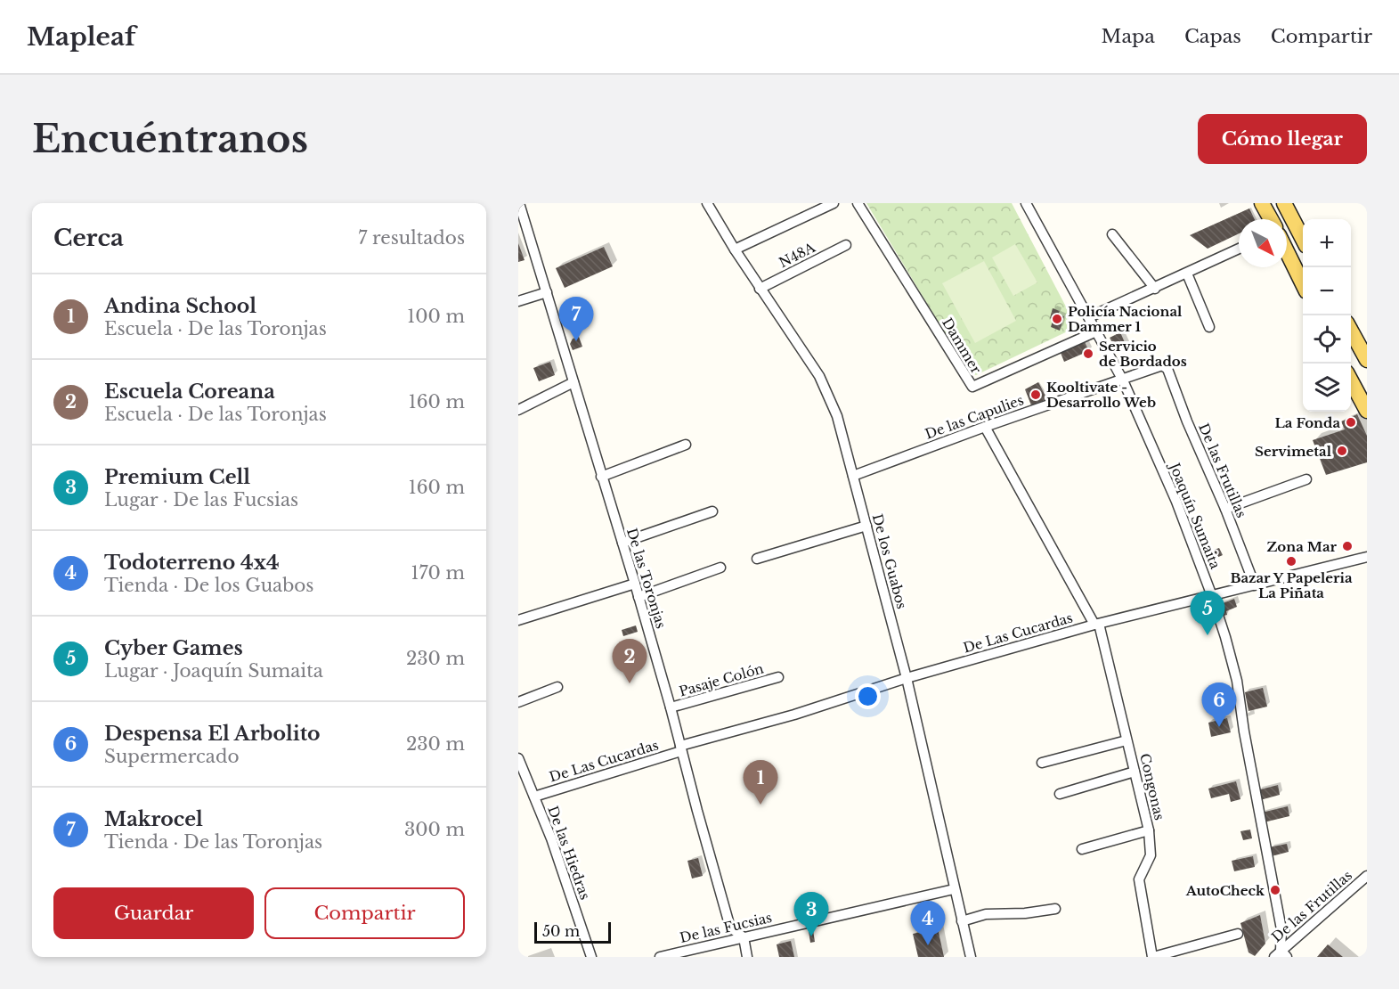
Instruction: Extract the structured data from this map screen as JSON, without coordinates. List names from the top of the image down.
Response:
{
  "streets": {
    "street": [
      "N48A",
      "Dammer",
      "De las Capulies",
      "De las Frutillas",
      "Joaquín Sumaita",
      "De los Guabos",
      "De las Toronjas",
      "De Las Cucardas",
      "Pasaje Colón",
      "Congonas",
      "De las Hiedras",
      "De las Fucsias"
    ]
  },
  "crossings": [
    ["N48A", "De los Guabos"],
    ["Dammer", "Joaquín Sumaita"],
    ["De las Capulies", "De las Frutillas"],
    ["De las Capulies", "Joaquín Sumaita"],
    ["De las Capulies", "De los Guabos"],
    ["De las Capulies", "Congonas"],
    ["De las Frutillas", "Joaquín Sumaita"],
    ["De las Frutillas", "De Las Cucardas"],
    ["Joaquín Sumaita", "De Las Cucardas"],
    ["De los Guabos", "De Las Cucardas"],
    ["De los Guabos", "De las Fucsias"],
    ["De las Toronjas", "De Las Cucardas"],
    ["De las Toronjas", "Pasaje Colón"],
    ["De las Toronjas", "De las Fucsias"],
    ["De Las Cucardas", "Congonas"],
    ["De Las Cucardas", "De las Hiedras"]
  ],
  "places": [
    "Policía Nacional Dammer 1",
    "Servicio de Bordados",
    "Kooltivate - Desarrollo Web",
    "La Fonda",
    "Servimetal",
    "Zona Mar",
    "Bazar Y Papeleria La Piñata",
    "AutoCheck"
  ],
  "scale_bar": "50 m",
  "north": "bottom right",
  "page": {
    "header": "Mapleaf",
    "nav": ["Mapa", "Capas", "Compartir"],
    "buttons": [
      "Cómo llegar",
      ["Guardar", "Compartir"]
    ],
    "title": "Encuéntranos",
    "heading": ["Cerca", "7 resultados"],
    "map_buttons": ["+", "−"],
    "list": [
      {
        "mark": "1",
        "name": "Andina School",
        "note": "Escuela · De las Toronjas",
        "value": "100 m"
      },
      {
        "mark": "2",
        "name": "Escuela Coreana",
        "note": "Escuela · De las Toronjas",
        "value": "160 m"
      },
      {
        "mark": "3",
        "name": "Premium Cell",
        "note": "Lugar · De las Fucsias",
        "value": "160 m"
      },
      {
        "mark": "4",
        "name": "Todoterreno 4x4",
        "note": "Tienda · De los Guabos",
        "value": "170 m"
      },
      {
        "mark": "5",
        "name": "Cyber Games",
        "note": "Lugar · Joaquín Sumaita",
        "value": "230 m"
      },
      {
        "mark": "6",
        "name": "Despensa El Arbolito",
        "note": "Supermercado",
        "value": "230 m"
      },
      {
        "mark": "7",
        "name": "Makrocel",
        "note": "Tienda · De las Toronjas",
        "value": "300 m"
      }
    ],
    "pins": [
      "7",
      "5",
      "2",
      "6",
      "1",
      "3",
      "4"
    ],
    "scale": "50 m"
  }
}
